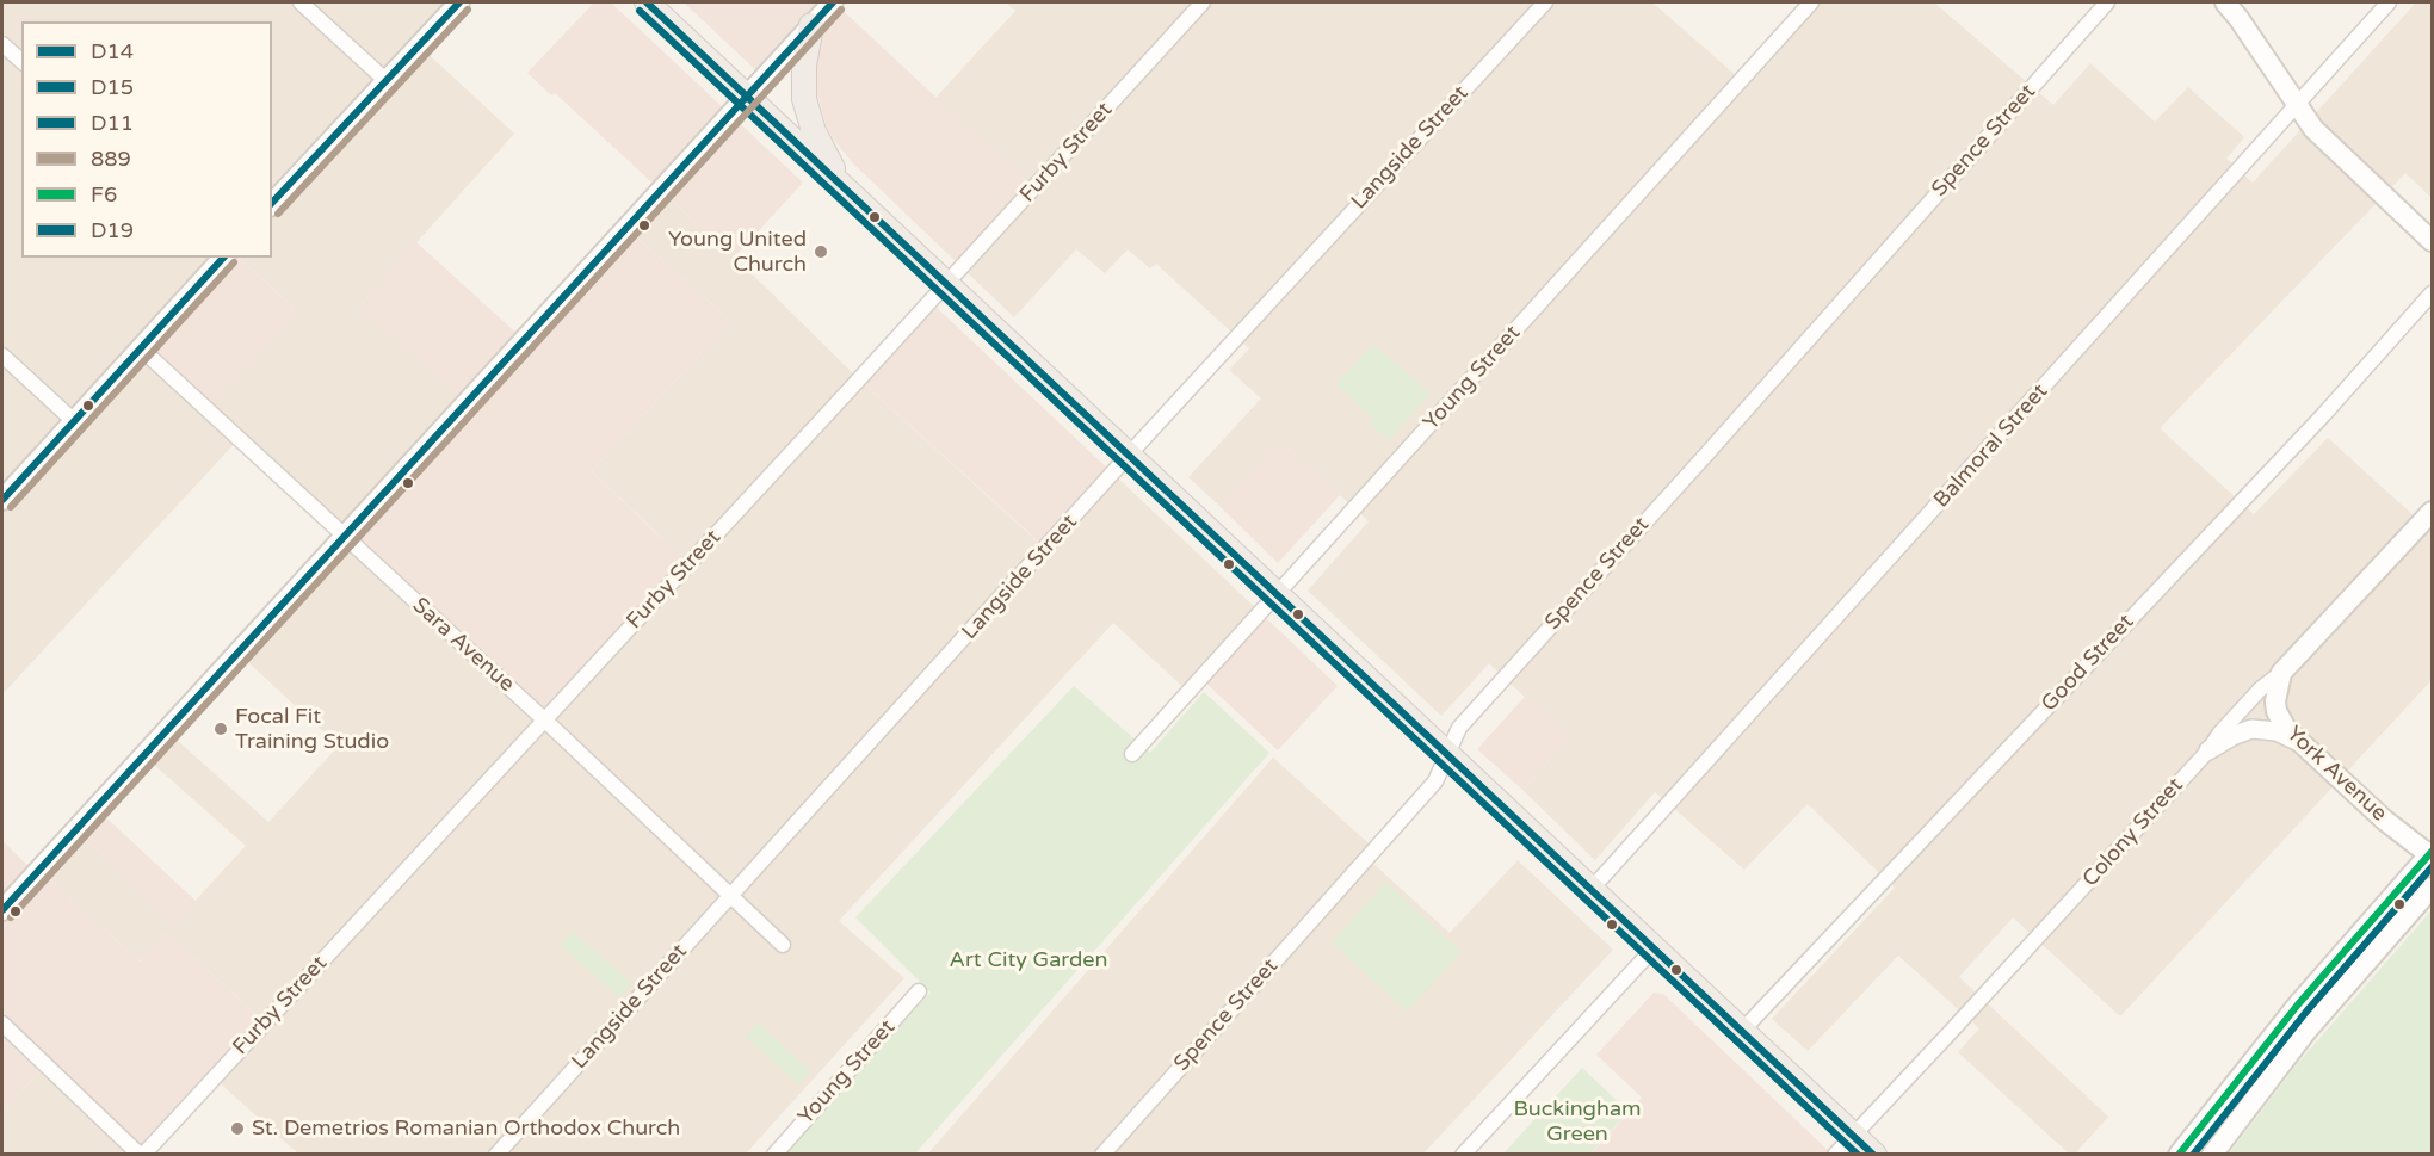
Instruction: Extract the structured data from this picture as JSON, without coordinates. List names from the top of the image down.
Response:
{
  "streets": {
    "main road": ["York Avenue", "Colony Street"],
    "street": [
      "Spence Street",
      "Langside Street",
      "Furby Street",
      "Young Street",
      "Balmoral Street",
      "Sara Avenue",
      "Good Street"
    ]
  },
  "crossings": [
    ["Langside Street", "Sara Avenue"],
    ["Furby Street", "Sara Avenue"],
    ["York Avenue", "Colony Street"]
  ],
  "parks": ["Art City Garden", "Buckingham Green"],
  "places": ["Young United Church", "Focal Fit Training Studio", "St. Demetrios Romanian Orthodox Church"],
  "lines": [
    "transit line D14",
    "transit line D11",
    "transit line 889",
    "transit line D15",
    "transit line F6",
    "transit line D19"
  ],
  "legend": [
    "D14",
    "D15",
    "D11",
    "889",
    "F6",
    "D19"
  ]
}
